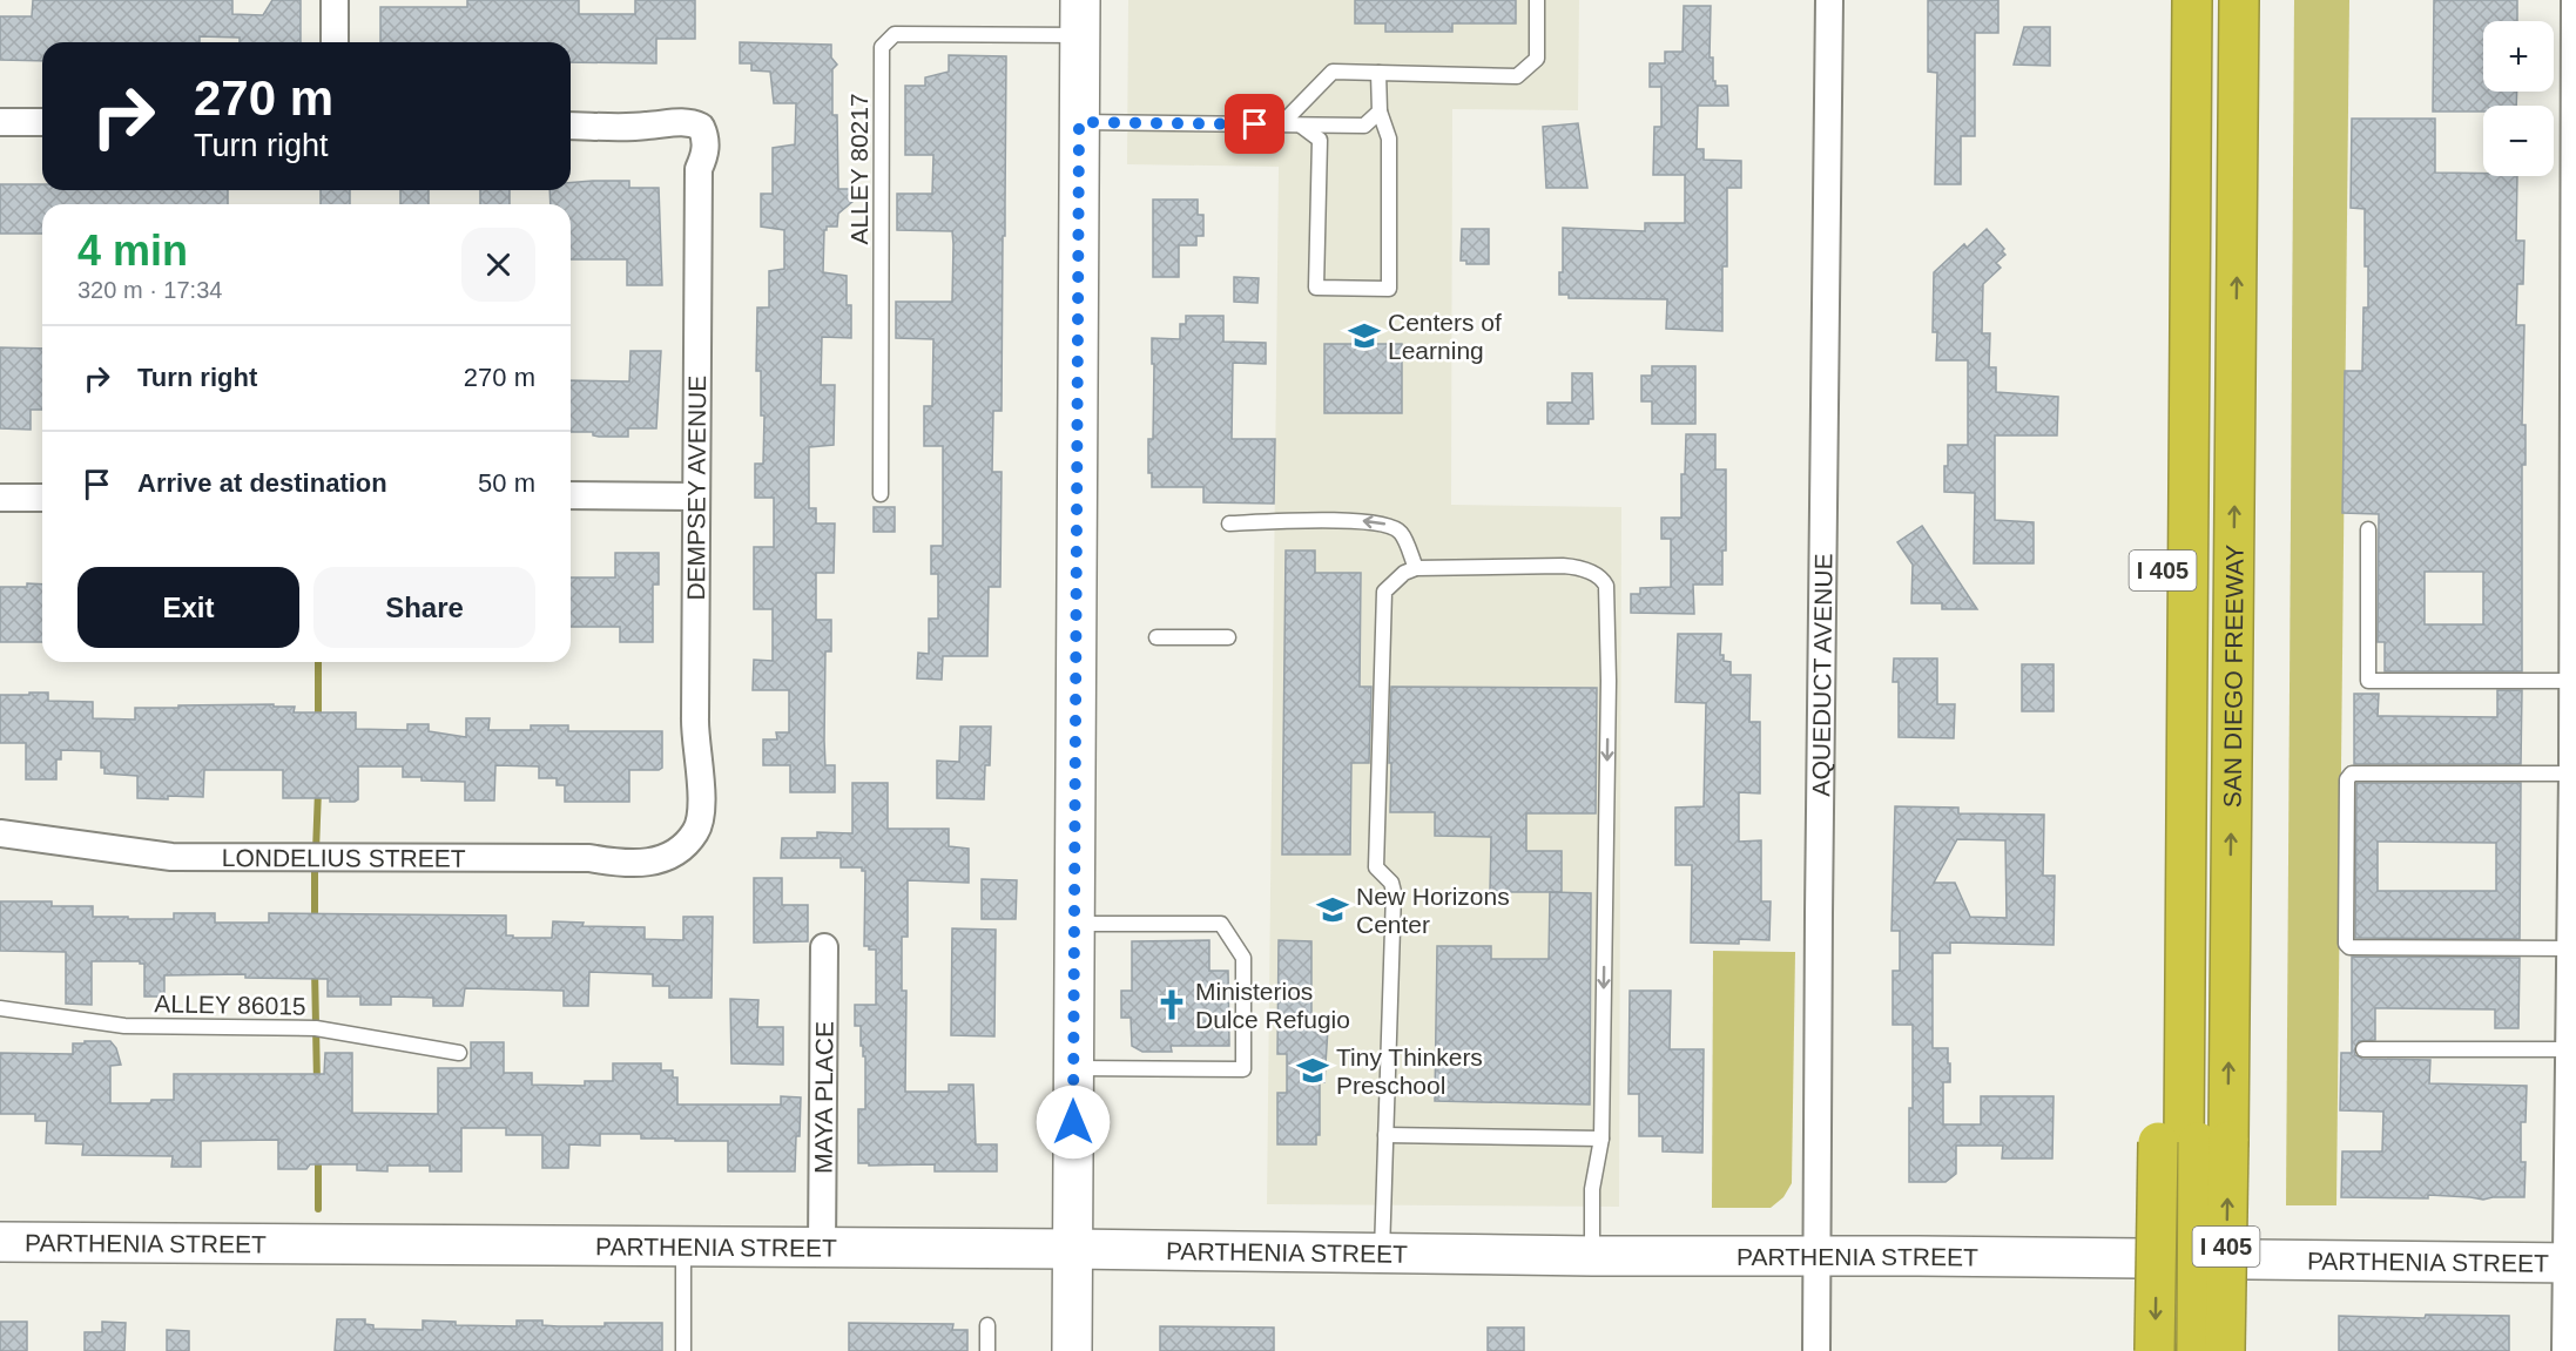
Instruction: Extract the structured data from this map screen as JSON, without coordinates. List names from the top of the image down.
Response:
{
  "streets": {
    "highway": ["I 405", "SAN DIEGO FREEWAY"],
    "main road": ["PARTHENIA STREET"],
    "street": [
      "DEMPSEY AVENUE",
      "AQUEDUCT AVENUE",
      "LONDELIUS STREET",
      "MAYA PLACE"
    ],
    "lane": ["ALLEY 80217", "ALLEY 86015"]
  },
  "crossings": [
    ["DEMPSEY AVENUE", "LONDELIUS STREET"],
    ["AQUEDUCT AVENUE", "PARTHENIA STREET"],
    ["MAYA PLACE", "PARTHENIA STREET"]
  ],
  "places": {
    "school or university": ["Centers of Learning", "New Horizons Center", "Tiny Thinkers Preschool"],
    "church": ["Ministerios Dulce Refugio"]
  },
  "page": {
    "map_buttons": ["+", "−"],
    "turn": ["270 m", "Turn right"],
    "heading": ["4 min", "320 m · 17:34"],
    "list": [
      {
        "name": "Turn right",
        "value": "270 m"
      },
      {
        "name": "Arrive at destination",
        "value": "50 m"
      }
    ],
    "buttons": ["Exit", "Share"]
  }
}
